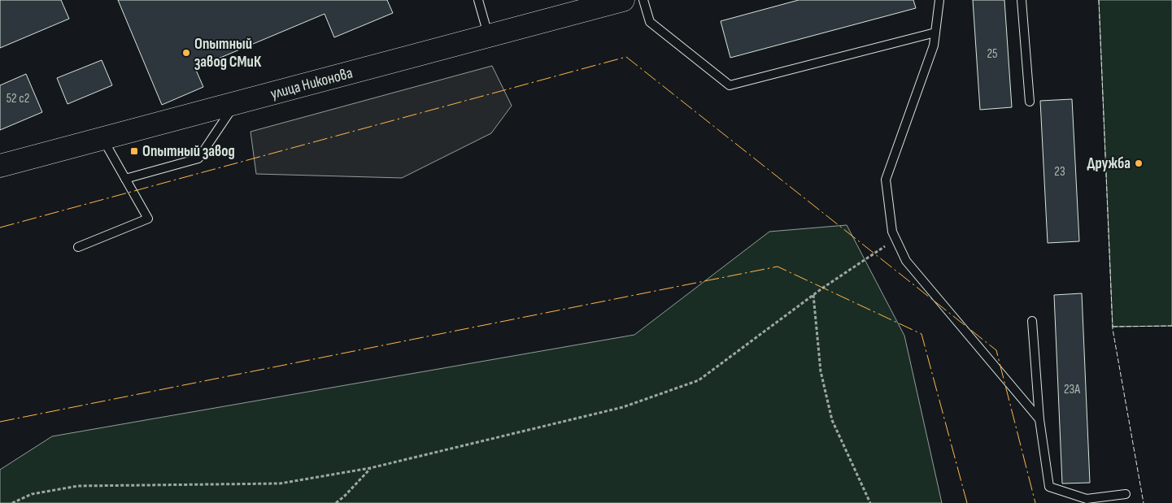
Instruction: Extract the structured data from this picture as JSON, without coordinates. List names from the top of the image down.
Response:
{
  "streets": {
    "main road": ["улица Никонова"]
  },
  "places": {
    "other": ["Опытный завод СМиК", "Дружба"],
    "transit": ["Опытный завод"]
  },
  "house_numbers": [
    "25",
    "52 с2",
    "23",
    "23А"
  ]
}
